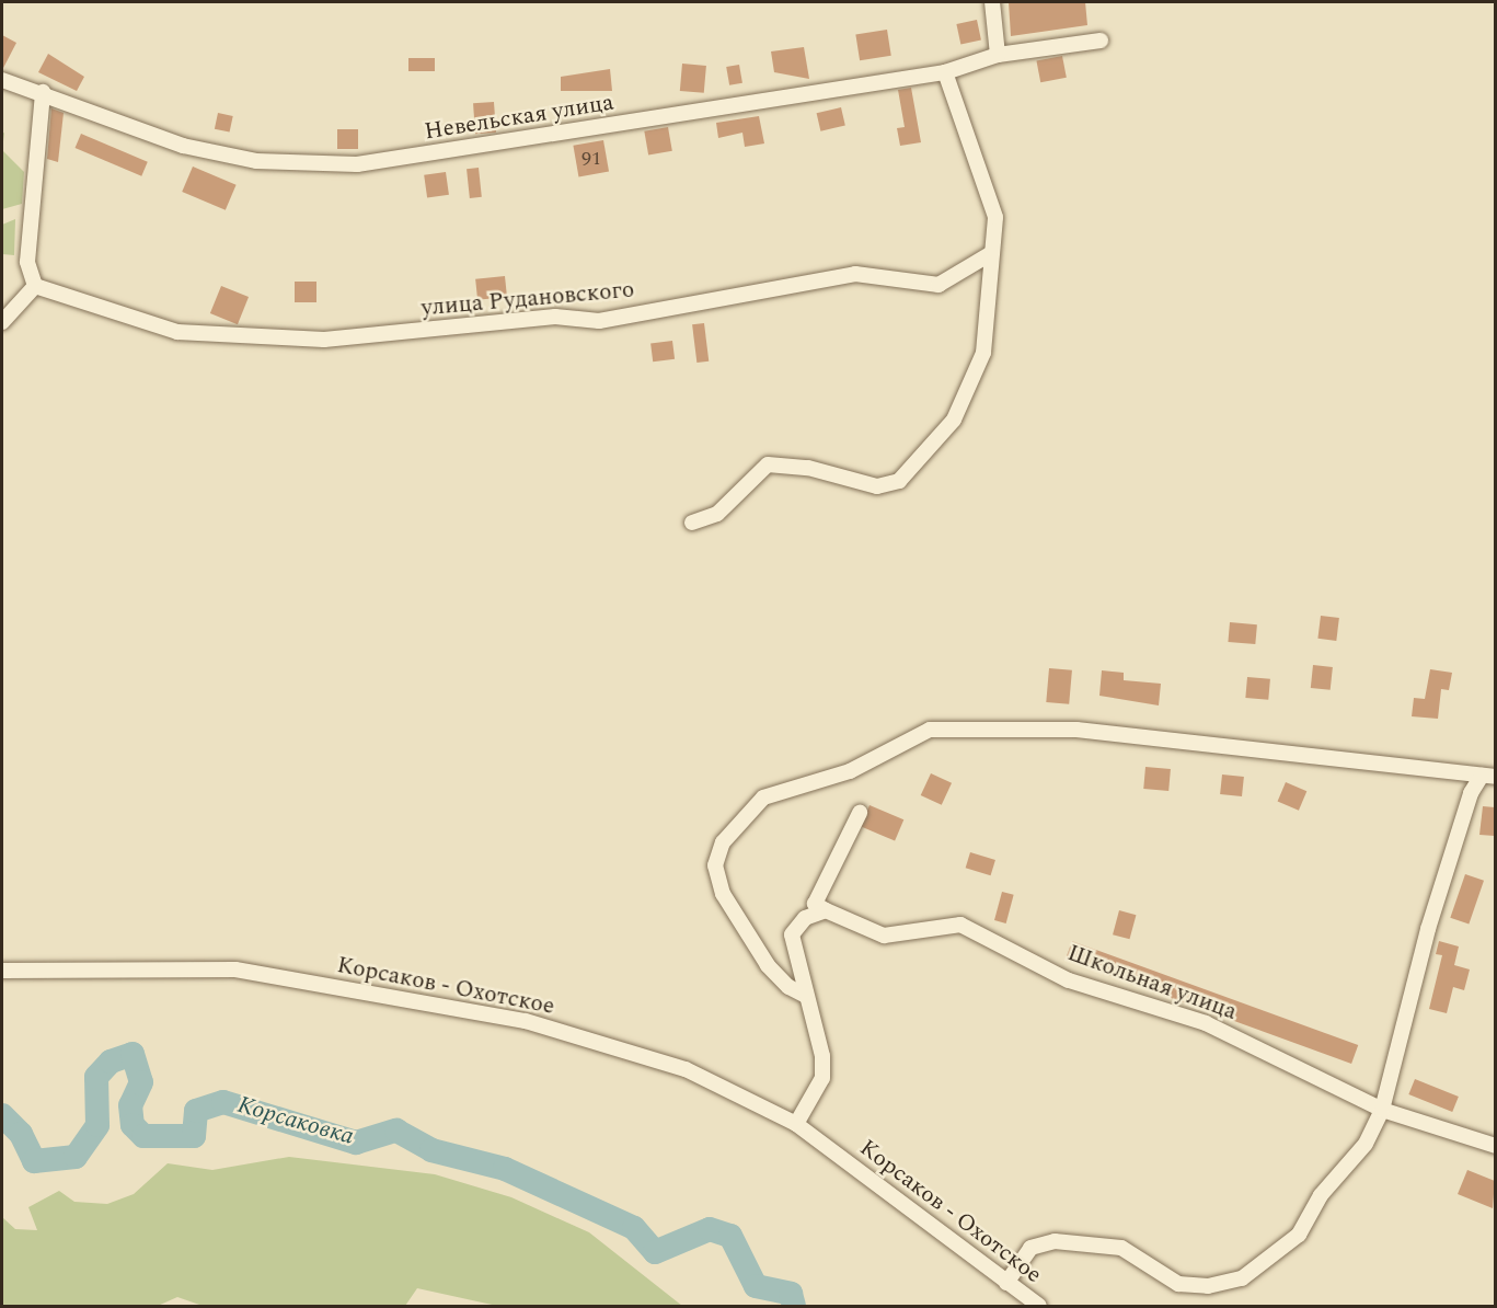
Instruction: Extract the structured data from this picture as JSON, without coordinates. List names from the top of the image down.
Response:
{
  "streets": {
    "street": [
      "Невельская улица",
      "улица Рудановского",
      "Школьная улица",
      "Корсаков - Охотское"
    ]
  },
  "water": ["Корсаковка"],
  "house_numbers": ["91"]
}
